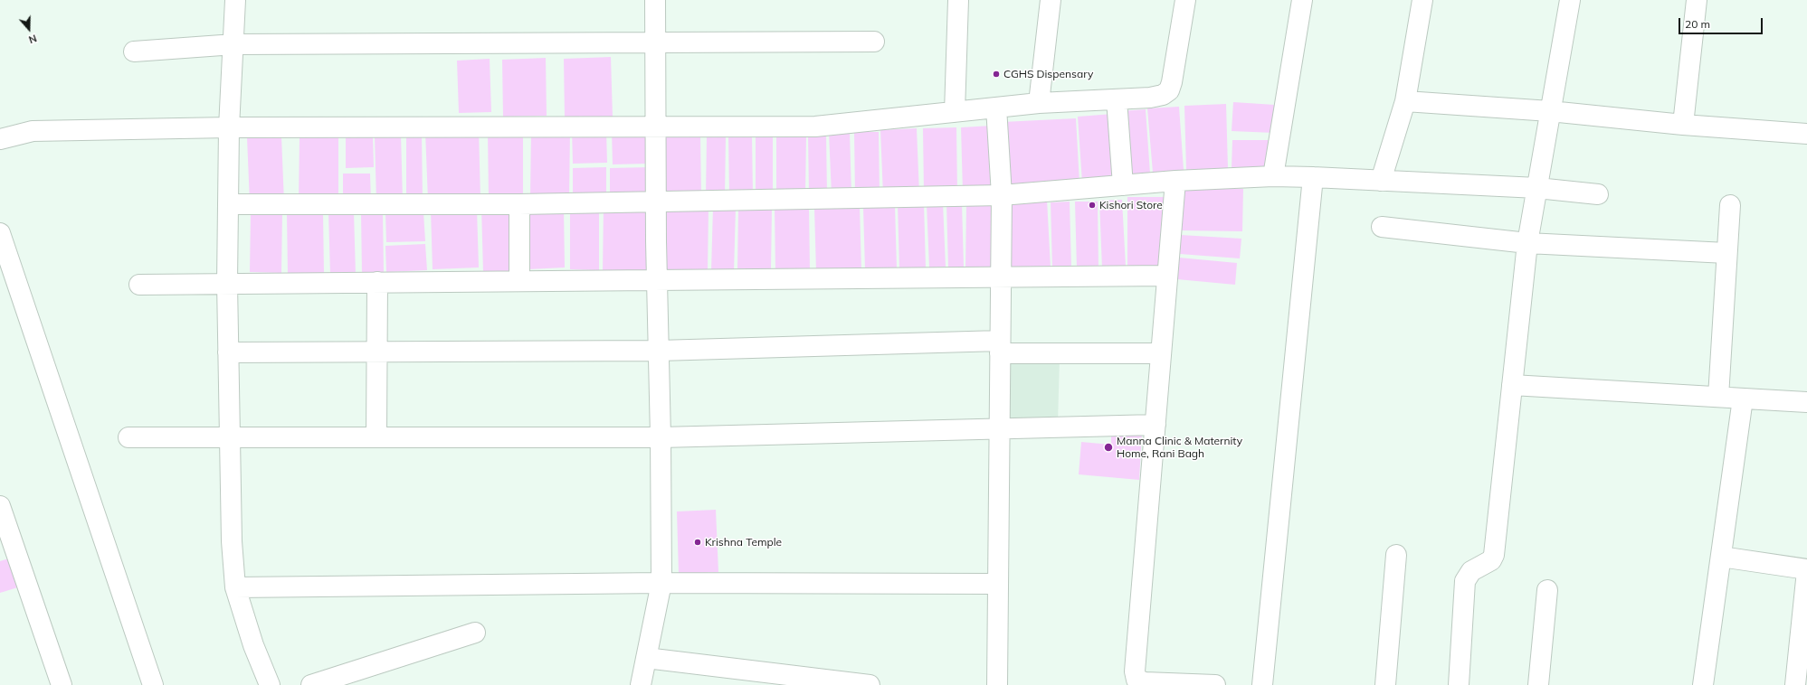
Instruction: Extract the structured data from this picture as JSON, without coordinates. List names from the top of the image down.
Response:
{
  "places": [
    "CGHS Dispensary",
    "Kishori Store",
    "Manna Clinic & Maternity Home, Rani Bagh",
    "Krishna Temple"
  ],
  "scale_bar": "20 m",
  "north": "bottom"
}
